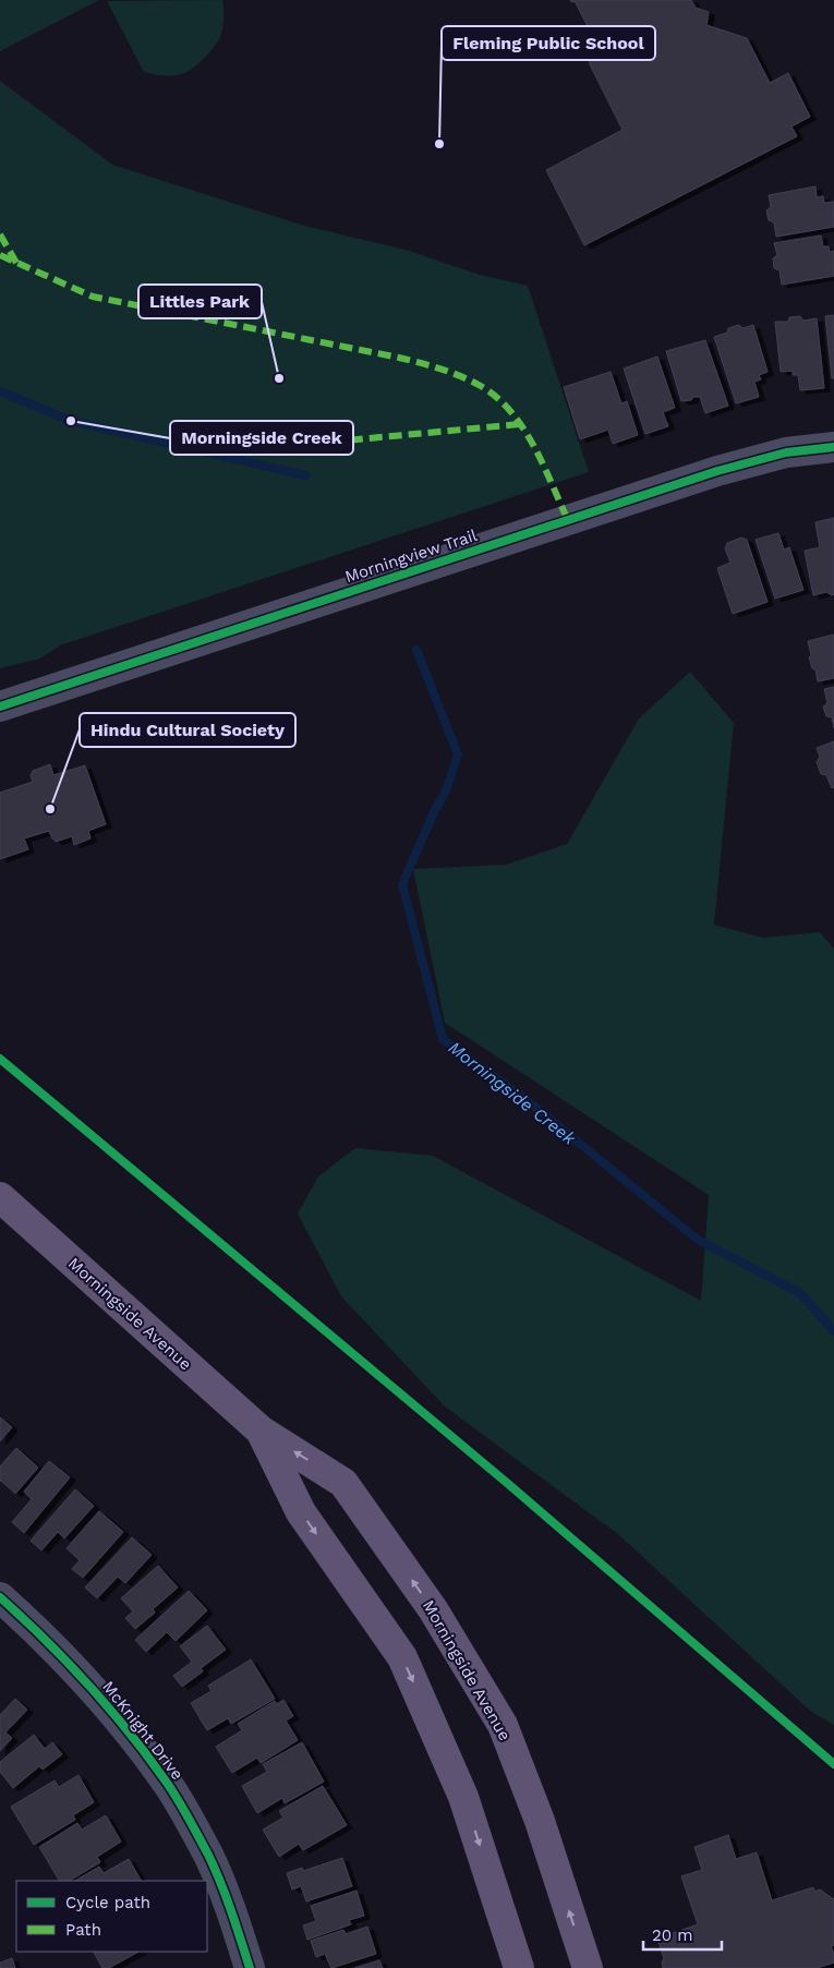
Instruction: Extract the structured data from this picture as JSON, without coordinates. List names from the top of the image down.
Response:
{
  "streets": {
    "main road": ["Morningside Avenue"],
    "street": ["Morningview Trail", "McKnight Drive"]
  },
  "water": ["Morningside Creek"],
  "places": [
    "Fleming Public School",
    "Littles Park",
    "Morningside Creek",
    "Hindu Cultural Society"
  ],
  "legend": ["Cycle path", "Path"],
  "scale_bar": "20 m"
}
